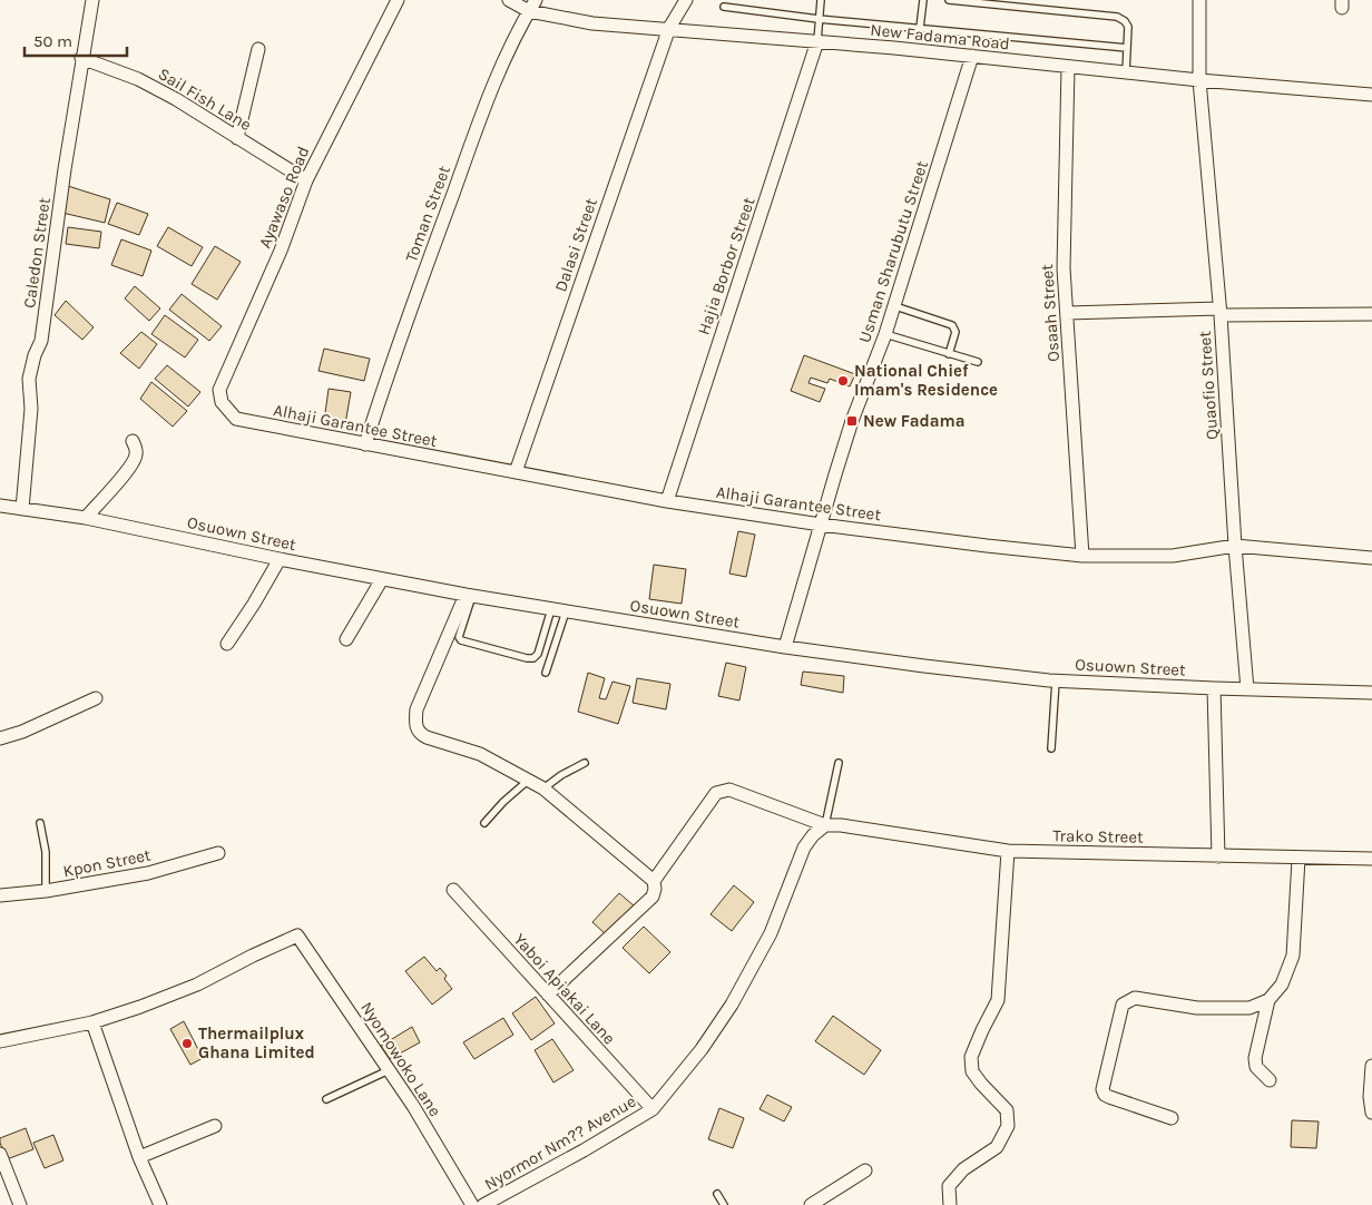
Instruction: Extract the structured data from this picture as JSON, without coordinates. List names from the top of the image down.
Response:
{
  "streets": {
    "street": [
      "New Fadama Road",
      "Sail Fish Lane",
      "Ayawaso Road",
      "Toman Street",
      "Dalasi Street",
      "Usman Sharubutu Street",
      "Caledon Street",
      "Hajia Borbor Street",
      "Osaah Street",
      "Quaofio Street",
      "Alhaji Garantee Street",
      "Osuown Street",
      "Trako Street",
      "Kpon Street",
      "Yaboi Apiakai Lane",
      "Nyomowoko Lane",
      "Nyormor Nm?? Avenue"
    ]
  },
  "crossings": [
    ["New Fadama Road", "Toman Street"],
    ["New Fadama Road", "Dalasi Street"],
    ["New Fadama Road", "Usman Sharubutu Street"],
    ["New Fadama Road", "Hajia Borbor Street"],
    ["New Fadama Road", "Osaah Street"],
    ["New Fadama Road", "Quaofio Street"],
    ["Sail Fish Lane", "Ayawaso Road"],
    ["Sail Fish Lane", "Caledon Street"],
    ["Ayawaso Road", "Alhaji Garantee Street"],
    ["Toman Street", "Alhaji Garantee Street"],
    ["Dalasi Street", "Alhaji Garantee Street"],
    ["Usman Sharubutu Street", "Alhaji Garantee Street"],
    ["Usman Sharubutu Street", "Osuown Street"],
    ["Caledon Street", "Osuown Street"],
    ["Hajia Borbor Street", "Alhaji Garantee Street"],
    ["Osaah Street", "Alhaji Garantee Street"],
    ["Quaofio Street", "Alhaji Garantee Street"],
    ["Quaofio Street", "Osuown Street"],
    ["Trako Street", "Nyormor Nm?? Avenue"],
    ["Yaboi Apiakai Lane", "Nyormor Nm?? Avenue"]
  ],
  "places": {
    "other": ["National Chief Imam's Residence", "Thermailplux Ghana Limited"],
    "transit": ["New Fadama"]
  },
  "scale_bar": "50 m"
}
